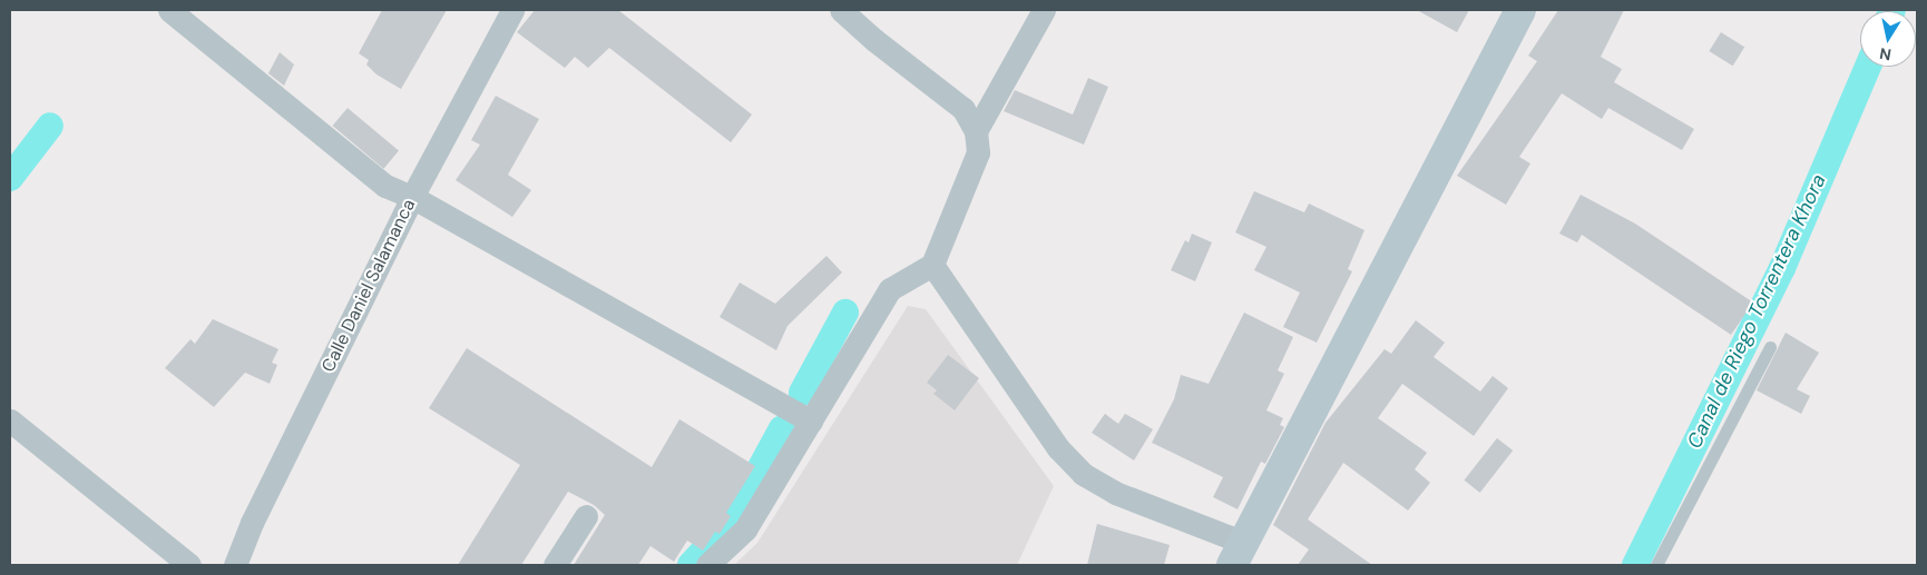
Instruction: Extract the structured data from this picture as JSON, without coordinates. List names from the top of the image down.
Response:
{
  "streets": {
    "street": ["Calle Daniel Salamanca"]
  },
  "water": ["Canal de Riego Torrentera Khora"],
  "north": "bottom"
}
